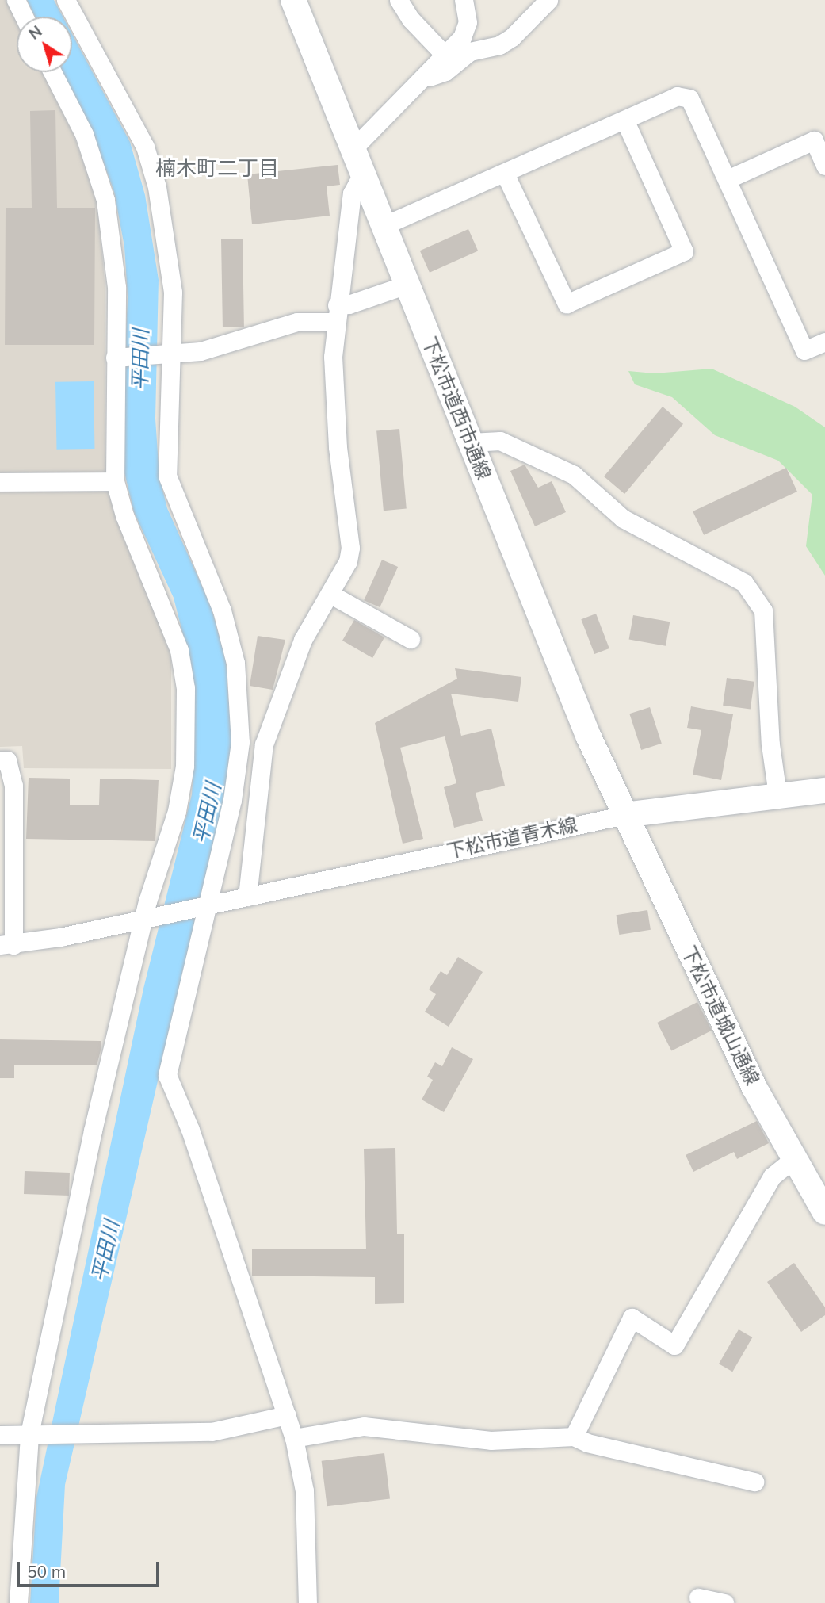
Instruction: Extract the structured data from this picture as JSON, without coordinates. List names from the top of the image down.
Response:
{
  "streets": {
    "street": ["下松市道西市通線", "下松市道青木線", "下松市道城山通線"]
  },
  "crossings": [
    ["下松市道西市通線", "下松市道青木線"],
    ["下松市道西市通線", "下松市道城山通線"],
    ["下松市道青木線", "下松市道城山通線"]
  ],
  "districts": ["楠木町二丁目"],
  "water": ["平田川"],
  "scale_bar": "50 m",
  "north": "top left"
}
